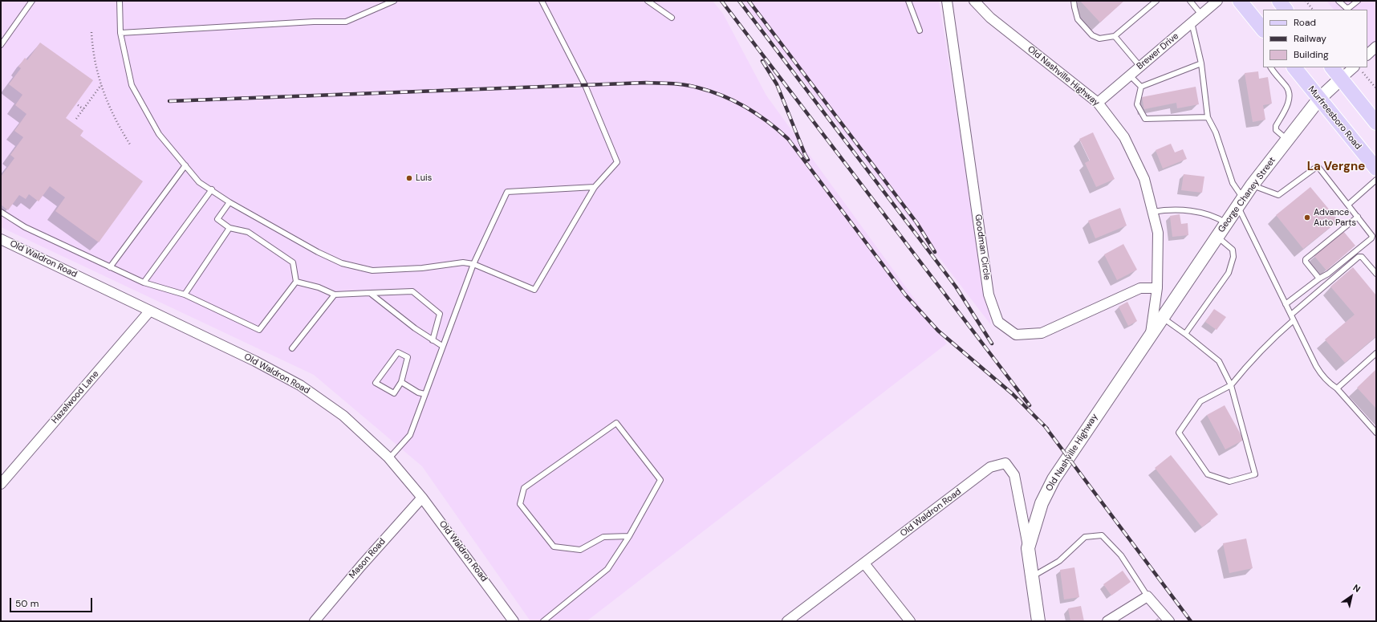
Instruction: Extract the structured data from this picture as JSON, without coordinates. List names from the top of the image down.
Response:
{
  "streets": {
    "main road": ["Old Nashville Highway", "Murfreesboro Road", "George Chaney Street"],
    "street": [
      "Brewer Drive",
      "Goodman Circle",
      "Old Waldron Road",
      "Hazelwood Lane",
      "Mason Road"
    ]
  },
  "crossings": [
    ["Brewer Drive", "Old Nashville Highway"],
    ["Old Nashville Highway", "George Chaney Street"],
    ["Old Nashville Highway", "Goodman Circle"],
    ["Old Nashville Highway", "Old Waldron Road"],
    ["Murfreesboro Road", "George Chaney Street"],
    ["Old Waldron Road", "Hazelwood Lane"],
    ["Old Waldron Road", "Mason Road"]
  ],
  "districts": ["La Vergne"],
  "places": ["Luis", "Advance Auto Parts"],
  "legend": ["Road", "Railway", "Building"],
  "scale_bar": "50 m",
  "north": "top right"
}
